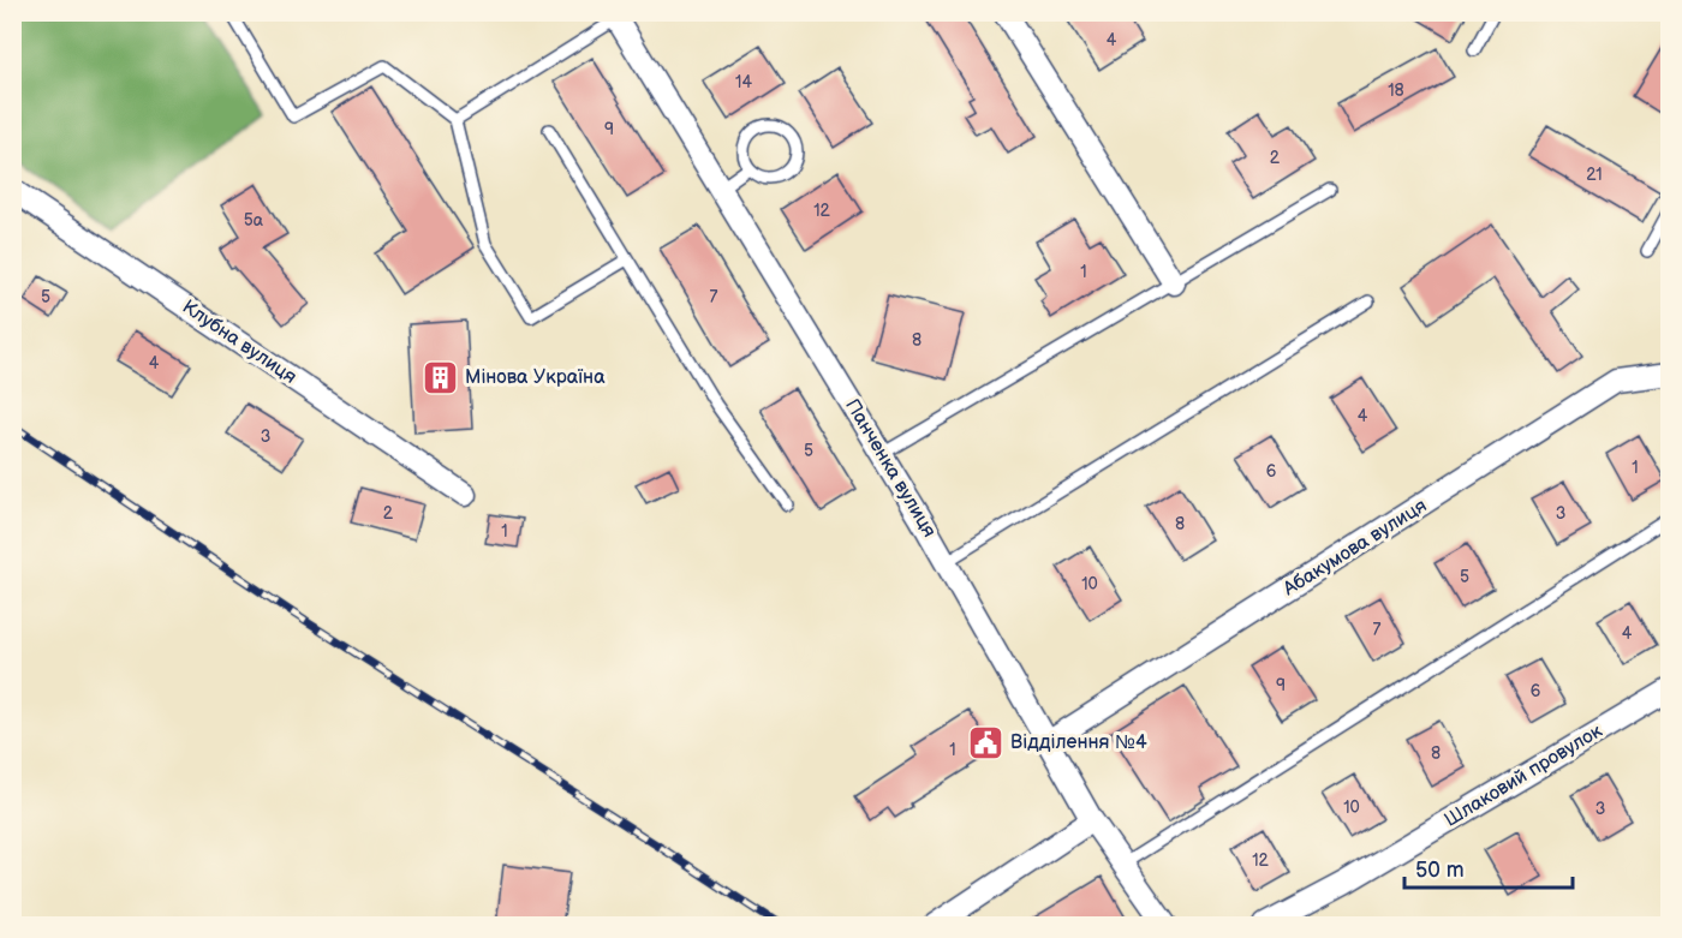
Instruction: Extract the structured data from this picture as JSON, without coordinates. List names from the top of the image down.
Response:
{
  "streets": {
    "street": [
      "Клубна вулиця",
      "Панченка вулиця",
      "Абакумова вулиця",
      "Шлаковий провулок"
    ]
  },
  "crossings": [
    ["Панченка вулиця", "Абакумова вулиця"]
  ],
  "places": {
    "building": ["Мінова Україна"],
    "public building": ["Відділення №4"]
  },
  "house_numbers": [
    "4",
    "14",
    "18",
    "9",
    "2",
    "21",
    "12",
    "5а",
    "1",
    "5",
    "7",
    "8",
    "4",
    "4",
    "3",
    "5",
    "1",
    "6",
    "2",
    "3",
    "8",
    "1",
    "5",
    "10",
    "7",
    "4",
    "9",
    "6",
    "1",
    "8",
    "10",
    "3",
    "12"
  ],
  "scale_bar": "50 m"
}
